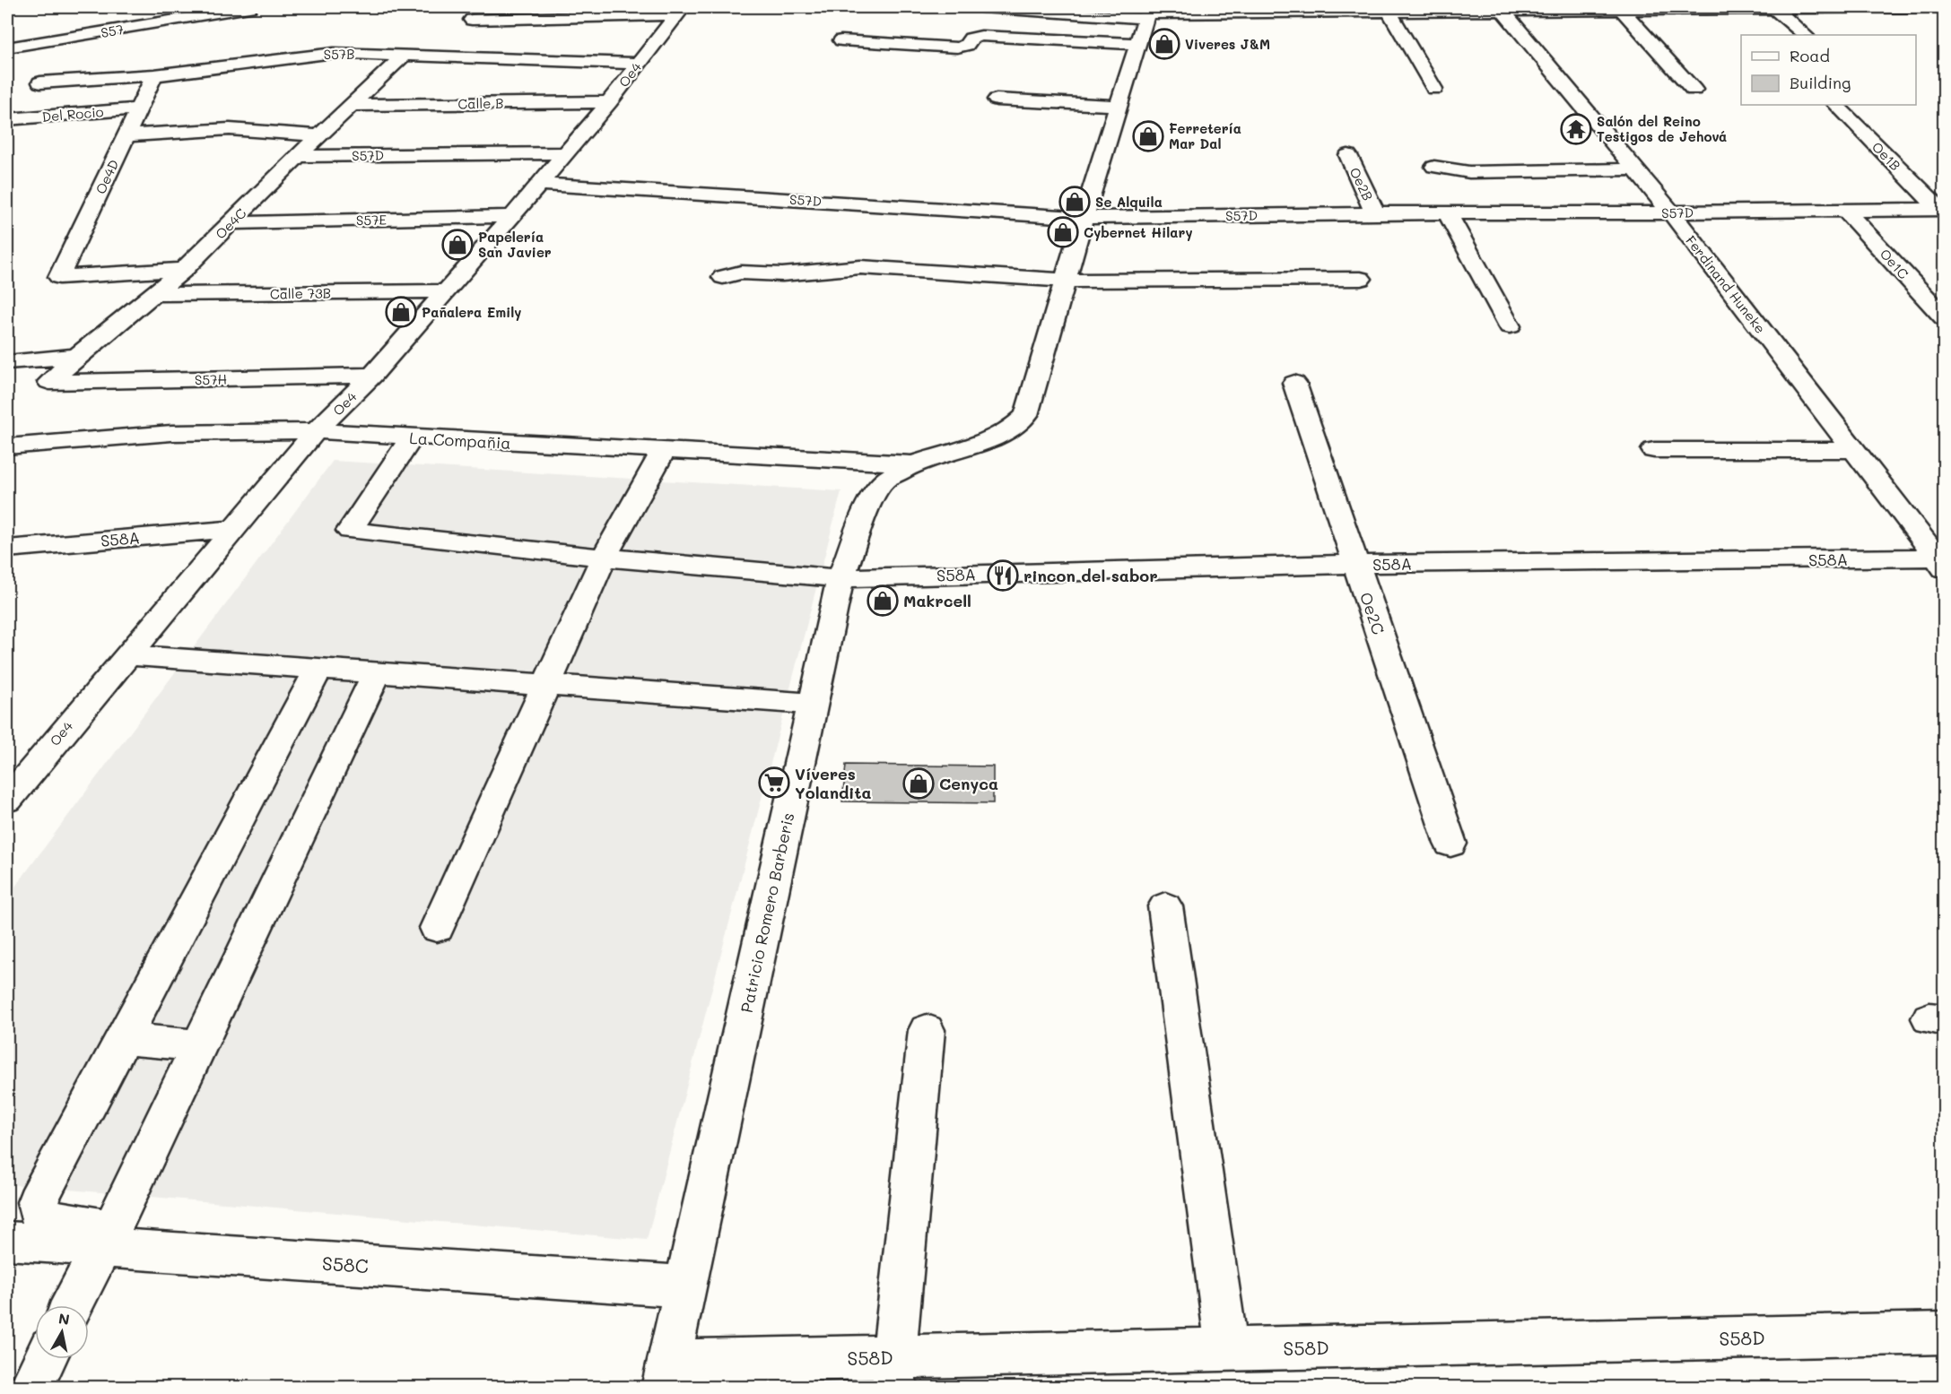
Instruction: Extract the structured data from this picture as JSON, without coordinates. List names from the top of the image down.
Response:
{
  "streets": {
    "street": [
      "S57",
      "S57B",
      "Oe4",
      "Calle B",
      "Del Rocio",
      "S57D",
      "Oe1B",
      "Oe4D",
      "Oe2B",
      "S57E",
      "Oe4C",
      "Oe1C",
      "Ferdinand Huneke",
      "Calle 73B",
      "S57H",
      "La Compañia",
      "S58A",
      "Oe2C",
      "Patricio Romero Barberis",
      "S58C",
      "S58D"
    ]
  },
  "crossings": [
    ["S57B", "Oe4"],
    ["S57B", "Oe4D"],
    ["S57B", "Oe4C"],
    ["Oe4", "Calle B"],
    ["Oe4", "S57D"],
    ["Oe4", "S57E"],
    ["Oe4", "Calle 73B"],
    ["Oe4", "S57H"],
    ["Oe4", "La Compañia"],
    ["Oe4", "S58A"],
    ["Calle B", "Oe4C"],
    ["Del Rocio", "Oe4D"],
    ["S57D", "Oe1B"],
    ["S57D", "Oe2B"],
    ["S57D", "Oe4C"],
    ["S57D", "Oe1C"],
    ["S57D", "Ferdinand Huneke"],
    ["S57D", "Patricio Romero Barberis"],
    ["Oe4D", "Oe4C"],
    ["S57E", "Oe4C"],
    ["Oe4C", "Calle 73B"],
    ["Oe4C", "S57H"],
    ["Ferdinand Huneke", "S58A"],
    ["La Compañia", "S58A"],
    ["La Compañia", "Patricio Romero Barberis"],
    ["S58A", "Oe2C"],
    ["S58A", "Patricio Romero Barberis"],
    ["Patricio Romero Barberis", "S58C"],
    ["Patricio Romero Barberis", "S58D"]
  ],
  "places": {
    "shop": [
      "Viveres J&M",
      "Ferretería Mar Dal",
      "Se Alquila",
      "Cybernet Hilary",
      "Papelería San Javier",
      "Pañalera Emily",
      "Makrcell",
      "Cenyca"
    ],
    "temple": ["Salón del Reino Testigos de Jehová"],
    "restaurant": ["rincon del sabor"],
    "supermarket": ["Víveres Yolandita"]
  },
  "legend": ["Road", "Building"],
  "north": "top"
}
